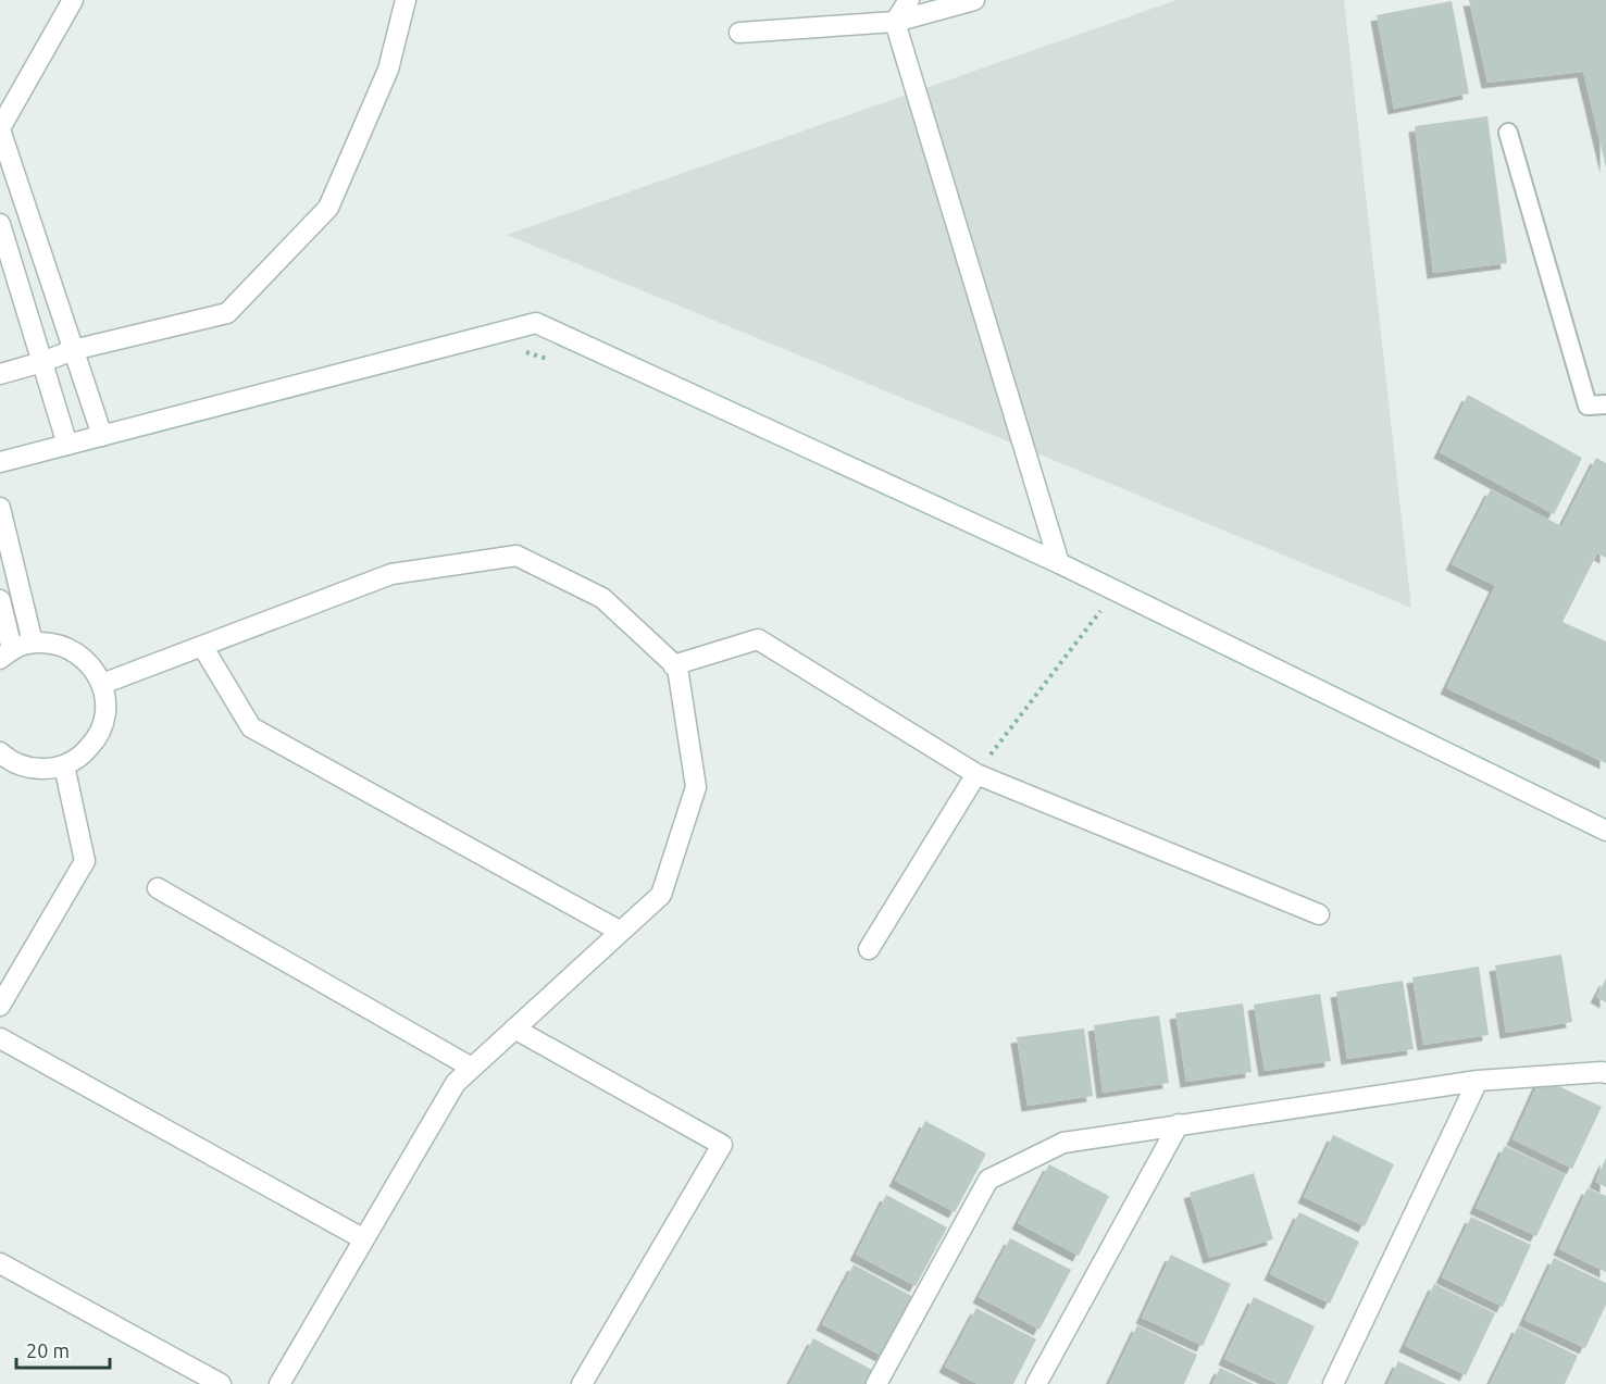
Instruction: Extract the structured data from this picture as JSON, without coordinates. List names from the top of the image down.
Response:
{
  "scale_bar": "20 m"
}
